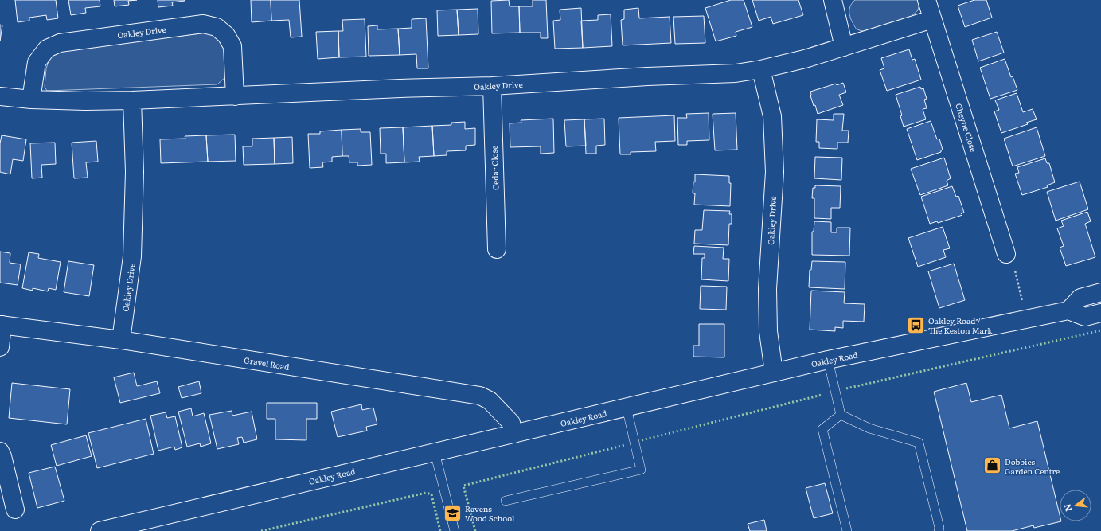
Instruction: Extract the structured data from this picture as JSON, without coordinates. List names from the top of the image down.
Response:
{
  "streets": {
    "street": [
      "Oakley Drive",
      "Cheyne Close",
      "Cedar Close",
      "Oakley Road",
      "Gravel Road"
    ]
  },
  "crossings": [
    ["Oakley Drive", "Cheyne Close"],
    ["Oakley Drive", "Cedar Close"],
    ["Oakley Drive", "Oakley Road"],
    ["Oakley Drive", "Gravel Road"],
    ["Oakley Road", "Gravel Road"]
  ],
  "places": {
    "bus stop": ["Oakley Road / The Keston Mark"],
    "shop": ["Dobbies Garden Centre"],
    "school or university": ["Ravens Wood School"]
  },
  "north": "left"
}
